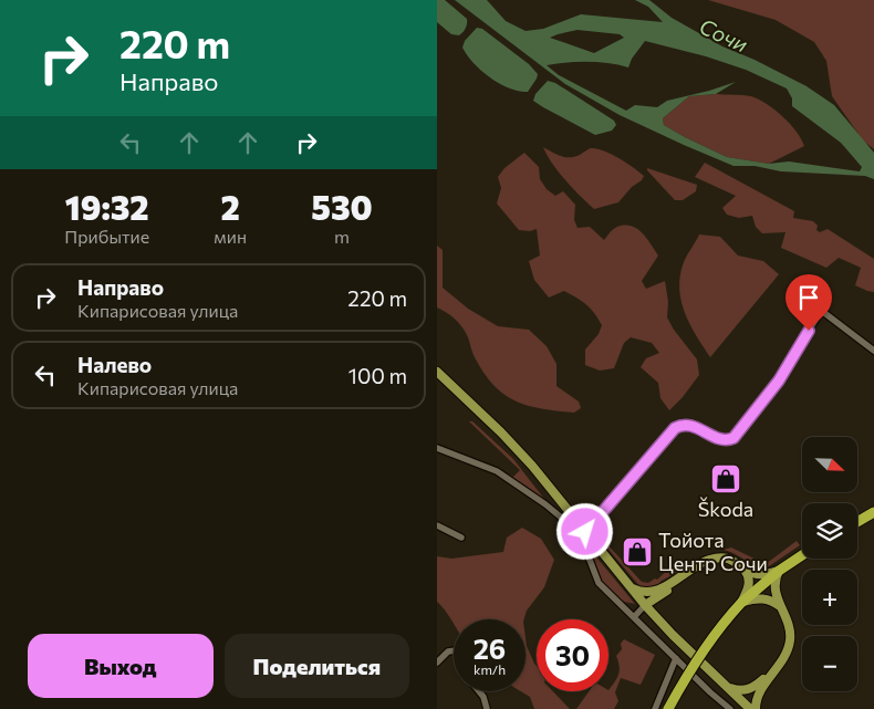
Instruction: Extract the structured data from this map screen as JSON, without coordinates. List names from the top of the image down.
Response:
{
  "water": ["Сочи"],
  "places": {
    "shop": ["Škoda", "Тойота Центр Сочи"]
  },
  "north": "bottom right",
  "page": {
    "turn": ["220 m", "Направо"],
    "eta": [
      "19:32",
      "Прибытие",
      "2",
      "мин",
      "530",
      "m"
    ],
    "list": [
      {
        "name": "Направо",
        "note": "Кипарисовая улица",
        "value": "220 m"
      },
      {
        "name": "Налево",
        "note": "Кипарисовая улица",
        "value": "100 m"
      }
    ],
    "map_buttons": ["+", "−"],
    "speed": "26 km/h",
    "limit": "30",
    "buttons": ["Выход", "Поделиться"]
  }
}
